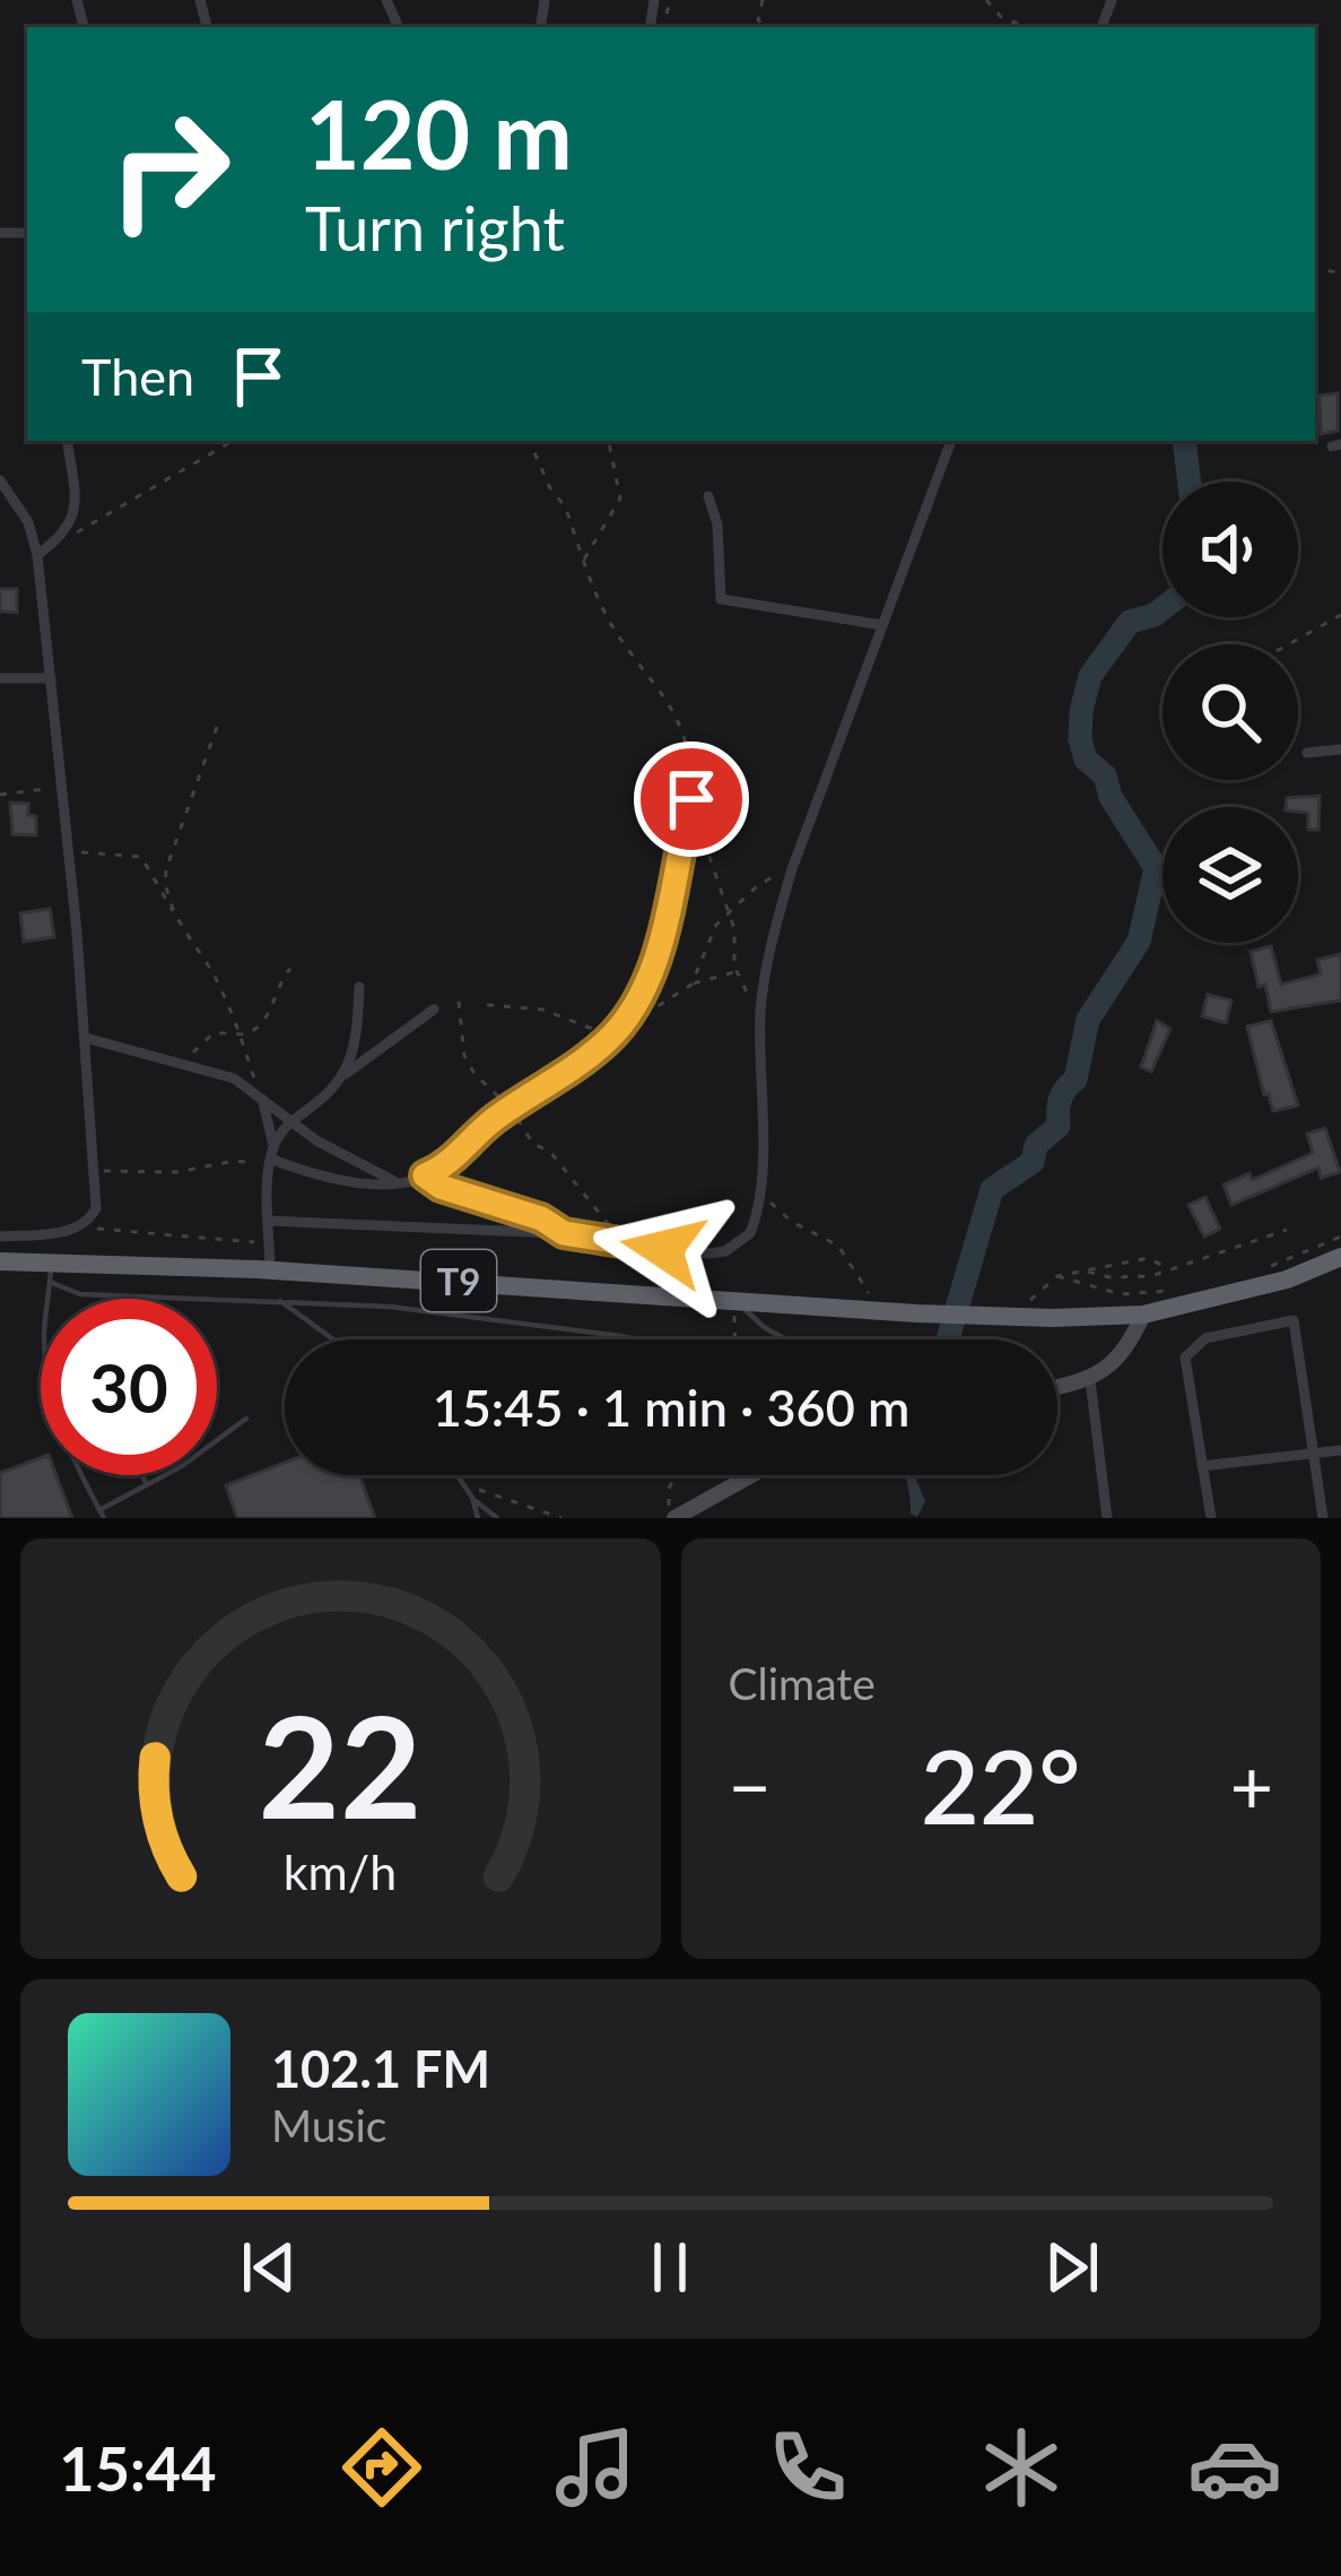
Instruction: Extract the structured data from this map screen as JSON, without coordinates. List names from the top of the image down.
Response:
{
  "streets": {
    "highway": ["T9"]
  },
  "page": {
    "turn": ["120 m", "Turn right"],
    "then": "Then",
    "limit": "30",
    "trip": "15:45 · 1 min · 360 m",
    "tile": "Climate",
    "heat": ["−", "22°", "+"],
    "song": ["102.1 FM", "Music"],
    "tabs": "15:44",
    "gauge": ["22", "km/h"]
  }
}
